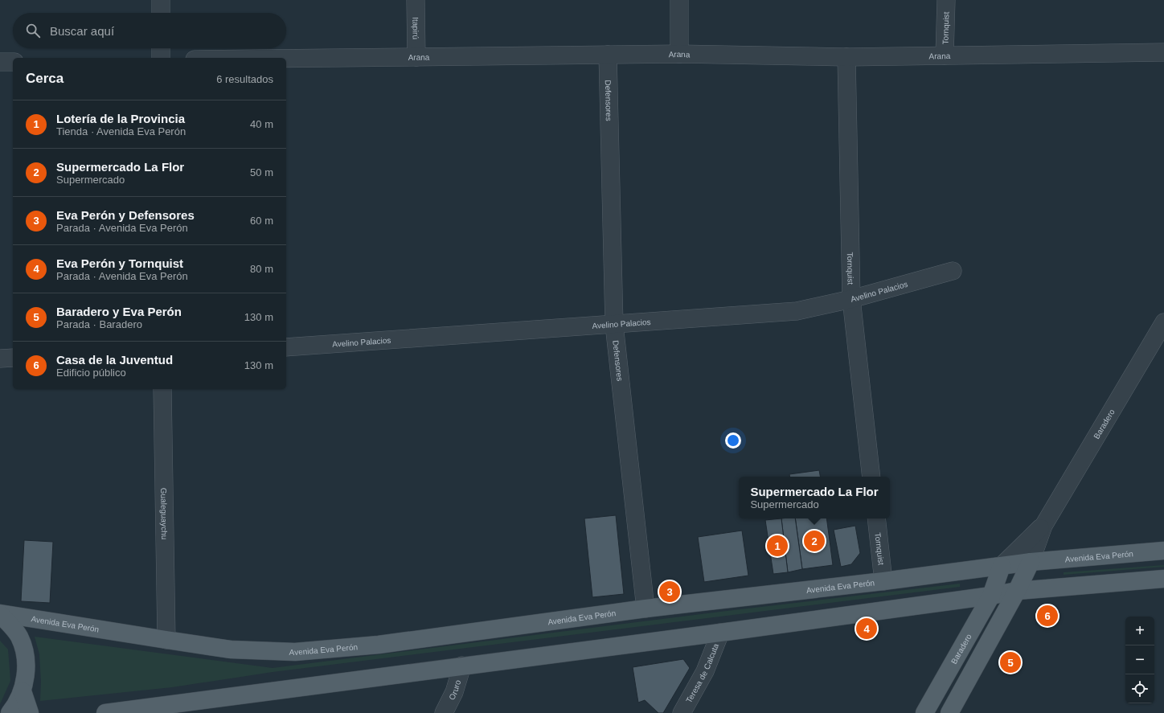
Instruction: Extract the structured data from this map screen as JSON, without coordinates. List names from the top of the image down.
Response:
{
  "streets": {
    "main road": ["Baradero", "Avenida Eva Perón"],
    "street": [
      "Itapirú",
      "Tornquist",
      "Arana",
      "Defensores",
      "Avelino Palacios",
      "Gualeguaychu",
      "Teresa de Calcuta",
      "Oruro"
    ]
  },
  "crossings": [
    ["Itapirú", "Arana"],
    ["Tornquist", "Arana"],
    ["Tornquist", "Avelino Palacios"],
    ["Tornquist", "Avenida Eva Perón"],
    ["Arana", "Defensores"],
    ["Defensores", "Avelino Palacios"],
    ["Defensores", "Avenida Eva Perón"],
    ["Baradero", "Avenida Eva Perón"],
    ["Gualeguaychu", "Avenida Eva Perón"]
  ],
  "page": {
    "search": "Buscar aquí",
    "heading": ["Cerca", "6 resultados"],
    "list": [
      {
        "mark": "1",
        "name": "Lotería de la Provincia",
        "note": "Tienda · Avenida Eva Perón",
        "value": "40 m"
      },
      {
        "mark": "2",
        "name": "Supermercado La Flor",
        "note": "Supermercado",
        "value": "50 m"
      },
      {
        "mark": "3",
        "name": "Eva Perón y Defensores",
        "note": "Parada · Avenida Eva Perón",
        "value": "60 m"
      },
      {
        "mark": "4",
        "name": "Eva Perón y Tornquist",
        "note": "Parada · Avenida Eva Perón",
        "value": "80 m"
      },
      {
        "mark": "5",
        "name": "Baradero y Eva Perón",
        "note": "Parada · Baradero",
        "value": "130 m"
      },
      {
        "mark": "6",
        "name": "Casa de la Juventud",
        "note": "Edificio público",
        "value": "130 m"
      }
    ],
    "popup": ["Supermercado La Flor", "Supermercado"],
    "pins": [
      "2",
      "1",
      "3",
      "6",
      "4",
      "5"
    ],
    "map_buttons": ["+", "−"]
  }
}
